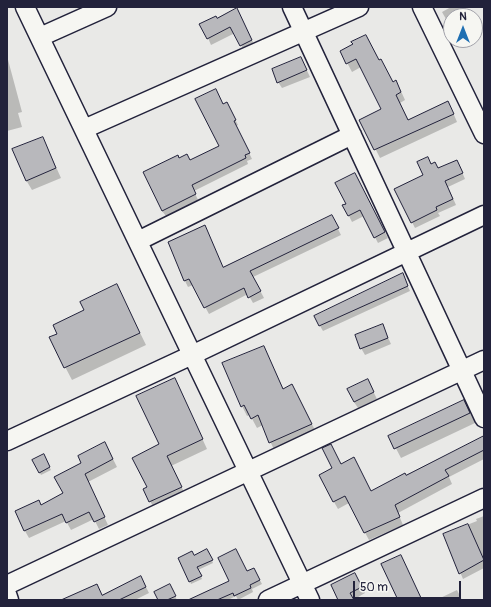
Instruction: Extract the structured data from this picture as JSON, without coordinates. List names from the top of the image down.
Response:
{
  "scale_bar": "50 m",
  "north": "top"
}
